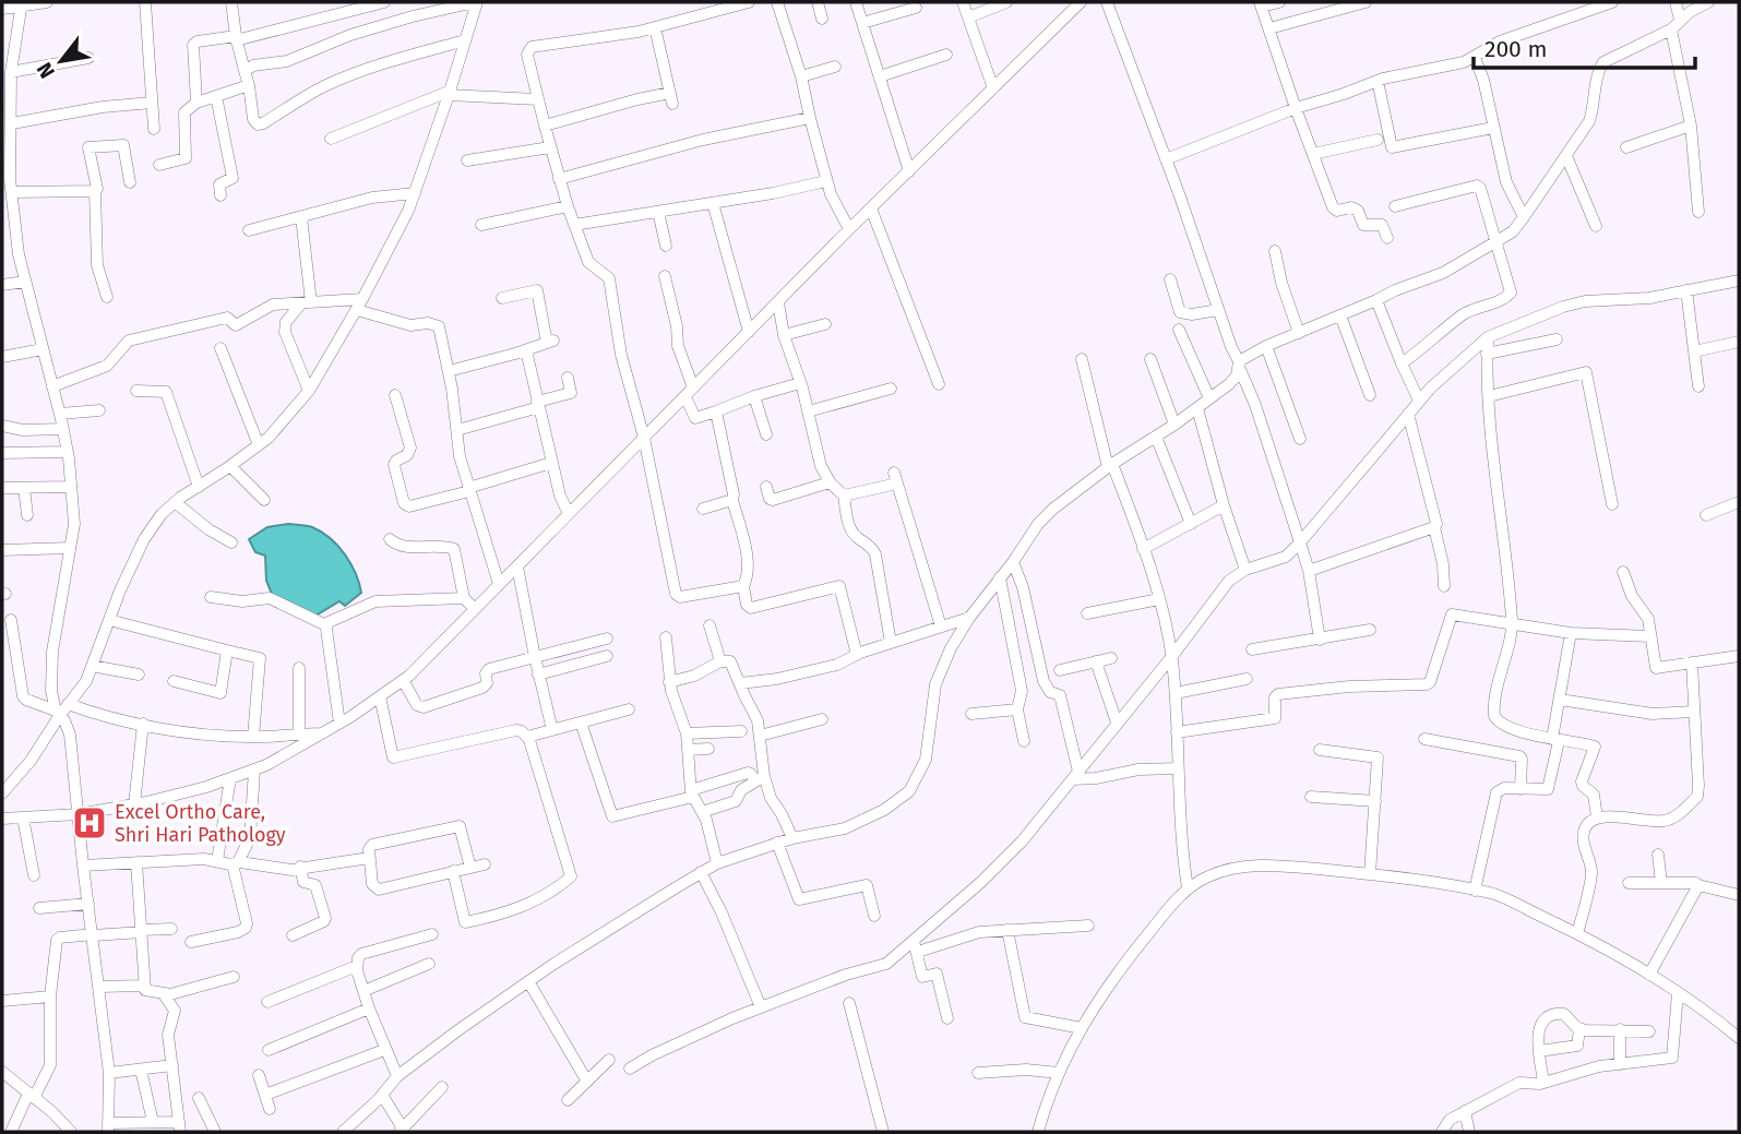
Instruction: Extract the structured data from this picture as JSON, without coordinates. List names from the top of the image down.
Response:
{
  "places": {
    "hospital": ["Excel Ortho Care, Shri Hari Pathology"]
  },
  "scale_bar": "200 m",
  "north": "bottom left"
}
